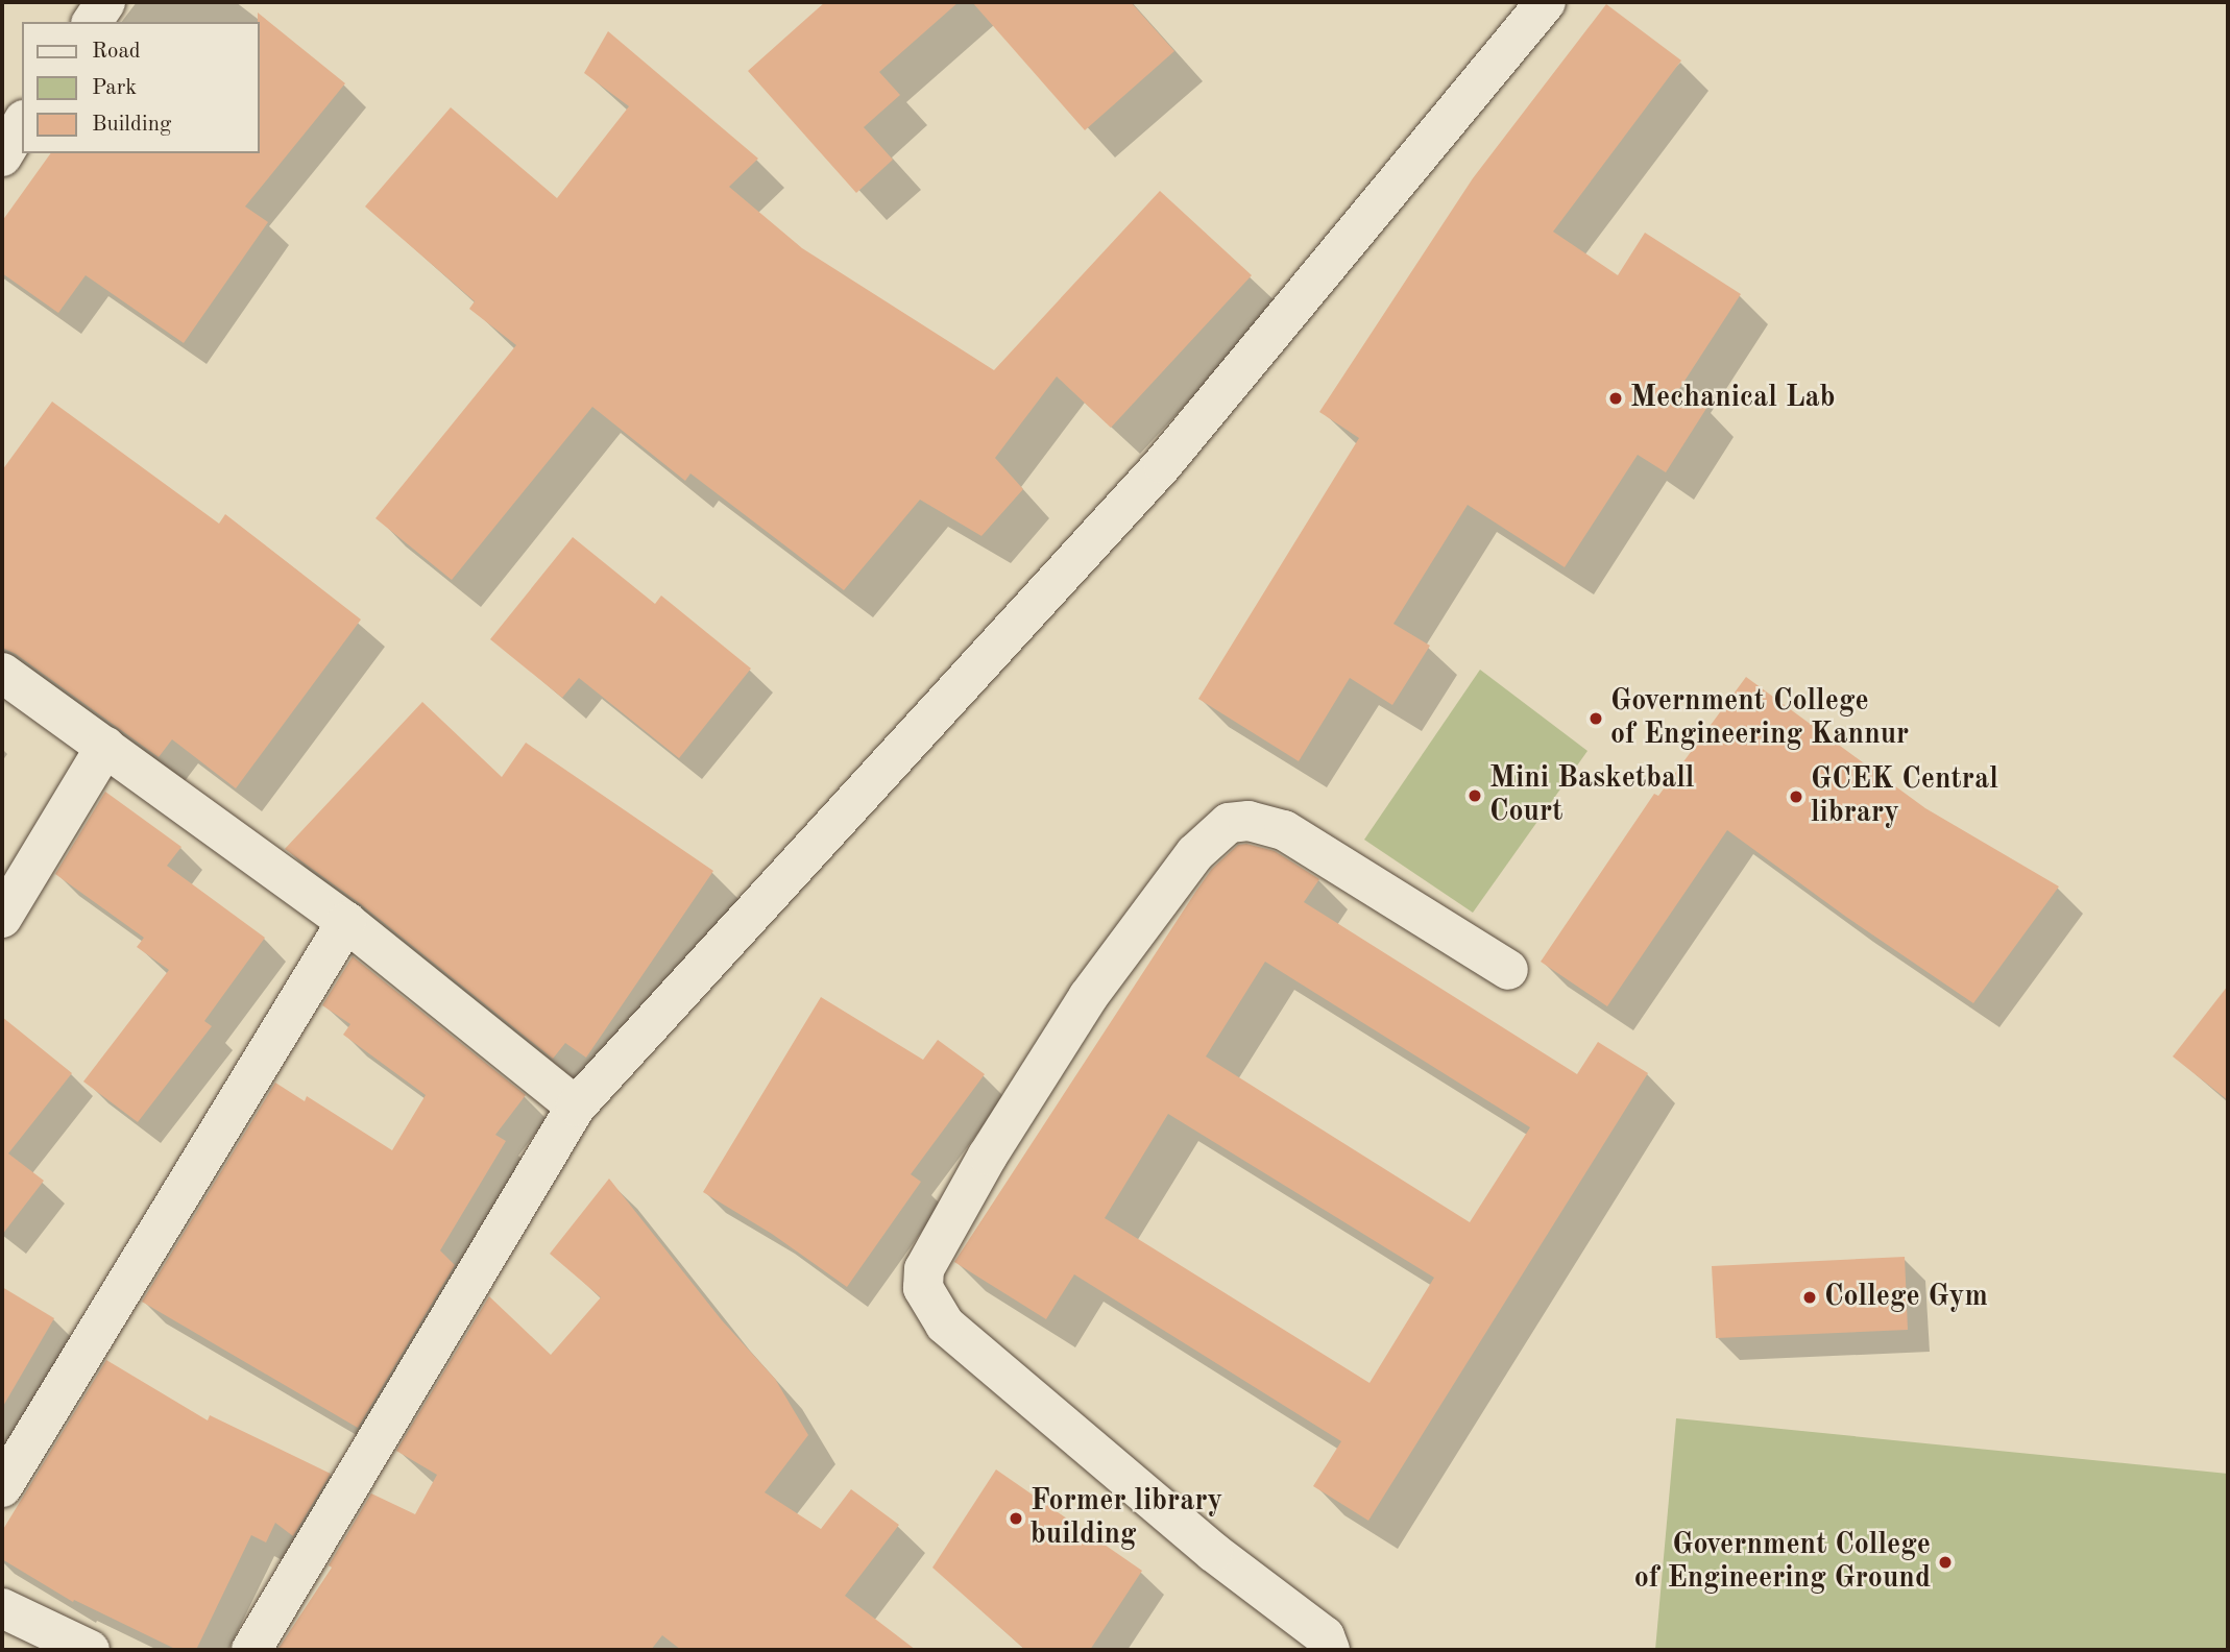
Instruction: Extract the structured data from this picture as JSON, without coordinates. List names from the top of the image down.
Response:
{
  "places": [
    "Mechanical Lab",
    "Government College of Engineering Kannur",
    "Mini Basketball Court",
    "GCEK Central library",
    "College Gym",
    "Former library building",
    "Government College of Engineering Ground"
  ],
  "legend": ["Road", "Park", "Building"]
}
